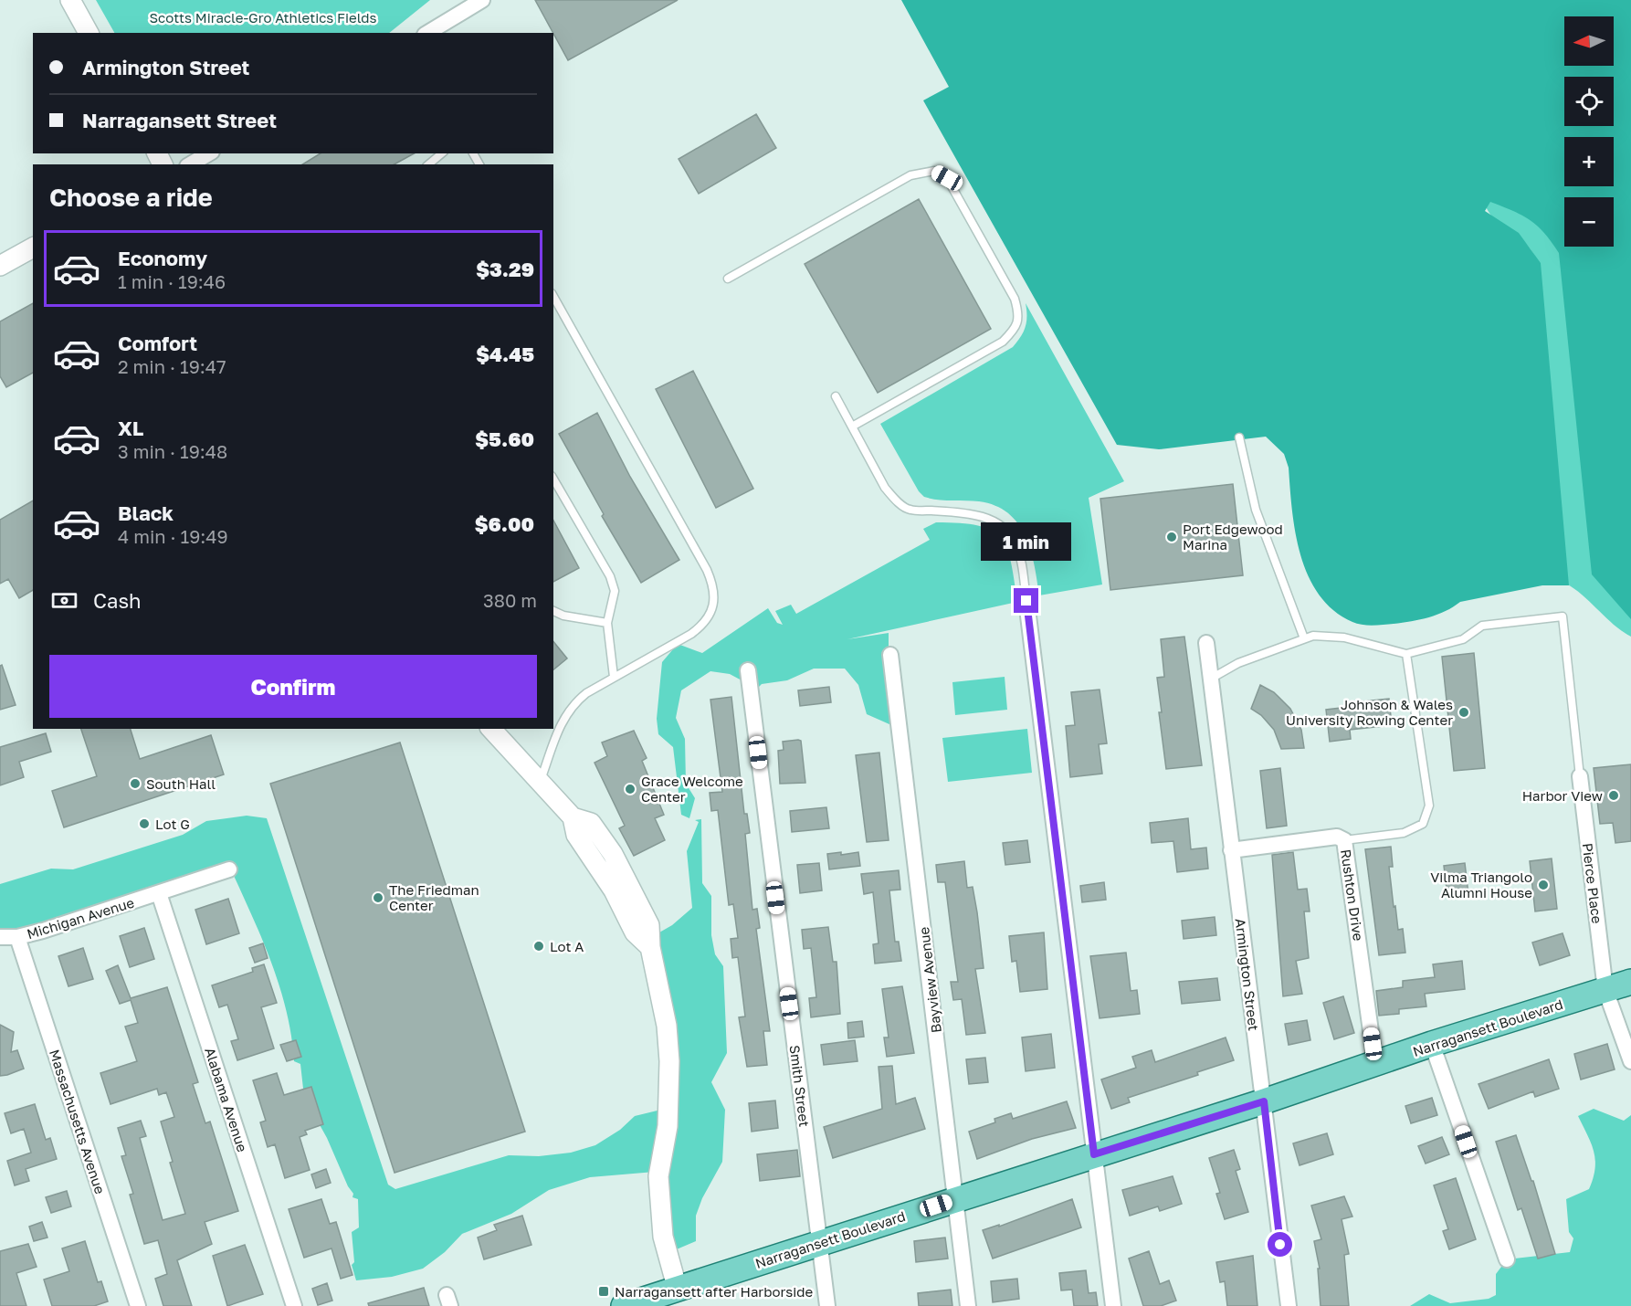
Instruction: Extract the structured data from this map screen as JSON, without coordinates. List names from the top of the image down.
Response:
{
  "streets": {
    "main road": ["Narragansett Boulevard"],
    "street": [
      "Pierce Place",
      "Rushton Drive",
      "Michigan Avenue",
      "Armington Street",
      "Bayview Avenue",
      "Smith Street",
      "Alabama Avenue",
      "Massachusetts Avenue"
    ]
  },
  "crossings": [
    ["Pierce Place", "Narragansett Boulevard"],
    ["Rushton Drive", "Armington Street"],
    ["Rushton Drive", "Narragansett Boulevard"],
    ["Michigan Avenue", "Alabama Avenue"],
    ["Michigan Avenue", "Massachusetts Avenue"],
    ["Armington Street", "Narragansett Boulevard"],
    ["Bayview Avenue", "Narragansett Boulevard"],
    ["Narragansett Boulevard", "Smith Street"]
  ],
  "parks": ["Scotts Miracle-Gro Athletics Fields"],
  "places": {
    "other": [
      "Port Edgewood Marina",
      "Johnson & Wales University Rowing Center",
      "South Hall",
      "Grace Welcome Center",
      "Harbor View",
      "Lot G",
      "Vilma Triangolo Alumni House",
      "The Friedman Center",
      "Lot A"
    ],
    "transit": ["Narragansett after Harborside"]
  },
  "north": "left",
  "page": {
    "map_buttons": ["+", "−"],
    "banner": ["Armington Street", "Narragansett Street"],
    "heading": "Choose a ride",
    "list": [
      {
        "name": "Economy",
        "note": "1 min · 19:46",
        "value": "$3.29"
      },
      {
        "name": "Comfort",
        "note": "2 min · 19:47",
        "value": "$4.45"
      },
      {
        "name": "XL",
        "note": "3 min · 19:48",
        "value": "$5.60"
      },
      {
        "name": "Black",
        "note": "4 min · 19:49",
        "value": "$6.00"
      }
    ],
    "bubble": "1 min",
    "pay": ["Cash", "380 m"],
    "buttons": "Confirm"
  }
}
